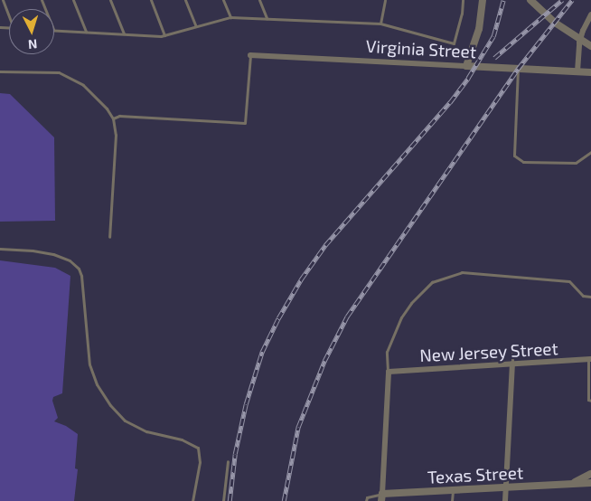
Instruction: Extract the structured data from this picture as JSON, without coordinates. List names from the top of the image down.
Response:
{
  "streets": {
    "street": ["Virginia Street", "New Jersey Street", "Texas Street"]
  },
  "north": "bottom"
}
